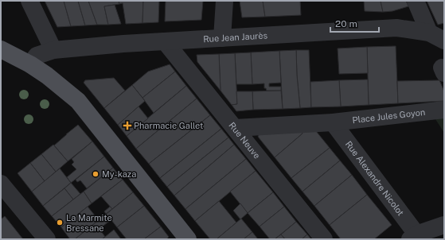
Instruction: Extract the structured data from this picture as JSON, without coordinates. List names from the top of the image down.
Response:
{
  "streets": {
    "street": [
      "Rue Jean Jaurès",
      "Place Jules Goyon",
      "Rue Neuve",
      "Rue Alexandre Nicolot"
    ]
  },
  "crossings": [
    ["Rue Jean Jaurès", "Rue Neuve"],
    ["Place Jules Goyon", "Rue Neuve"],
    ["Place Jules Goyon", "Rue Alexandre Nicolot"]
  ],
  "places": {
    "health": ["Pharmacie Gallet"],
    "other": ["My-kaza", "La Marmite Bressane"]
  },
  "scale_bar": "20 m"
}
